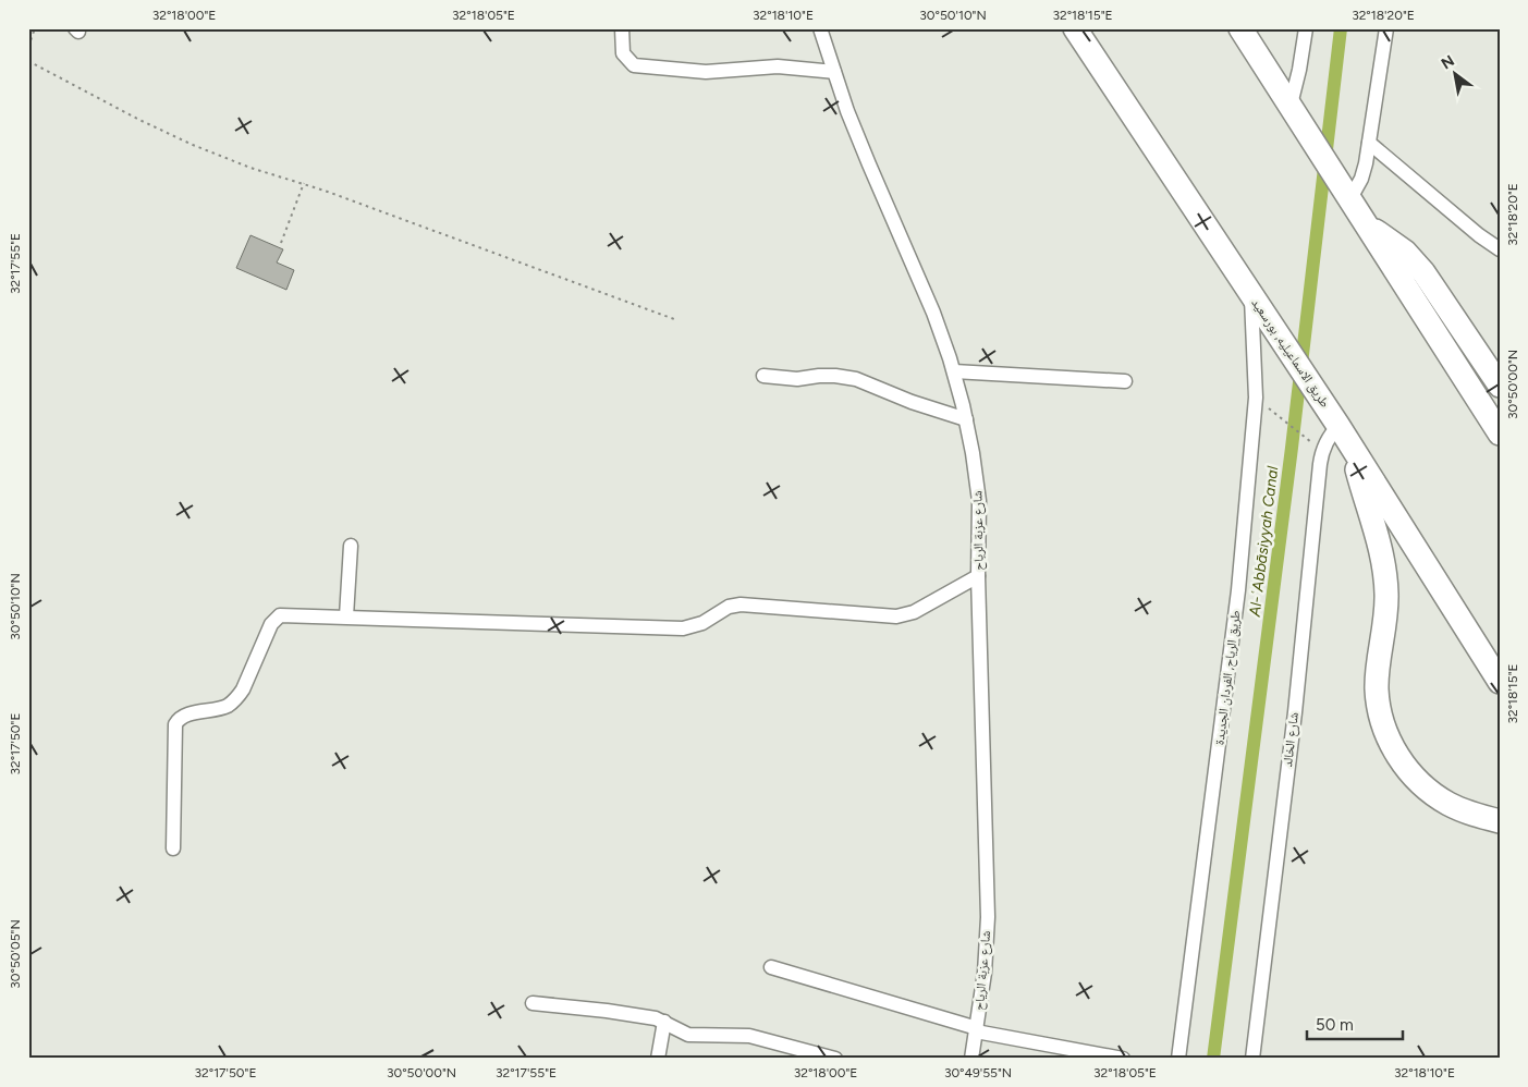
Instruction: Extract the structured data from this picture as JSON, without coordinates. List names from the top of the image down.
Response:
{
  "streets": {
    "highway": ["طريق الاسماعيليه, بورسعيد"],
    "street": ["شارع عزبة الرياح", "طريق الرياح, الفردان الجديدة", "شارع الخالد"]
  },
  "crossings": [
    ["طريق الاسماعيليه, بورسعيد", "طريق الرياح, الفردان الجديدة"],
    ["طريق الاسماعيليه, بورسعيد", "شارع الخالد"]
  ],
  "water": ["Al-ʿAbbāsiyyah Canal"],
  "scale_bar": "50 m",
  "north": "top left",
  "coordinates": [
    "32°18'00\"E",
    "32°18'05\"E",
    "32°18'10\"E",
    "30°50'10\"N",
    "32°18'15\"E",
    "32°18'20\"E",
    "32°17'55\"E",
    "30°50'00\"N",
    "32°17'50\"E",
    "30°50'05\"N",
    "30°49'55\"N"
  ]
}
